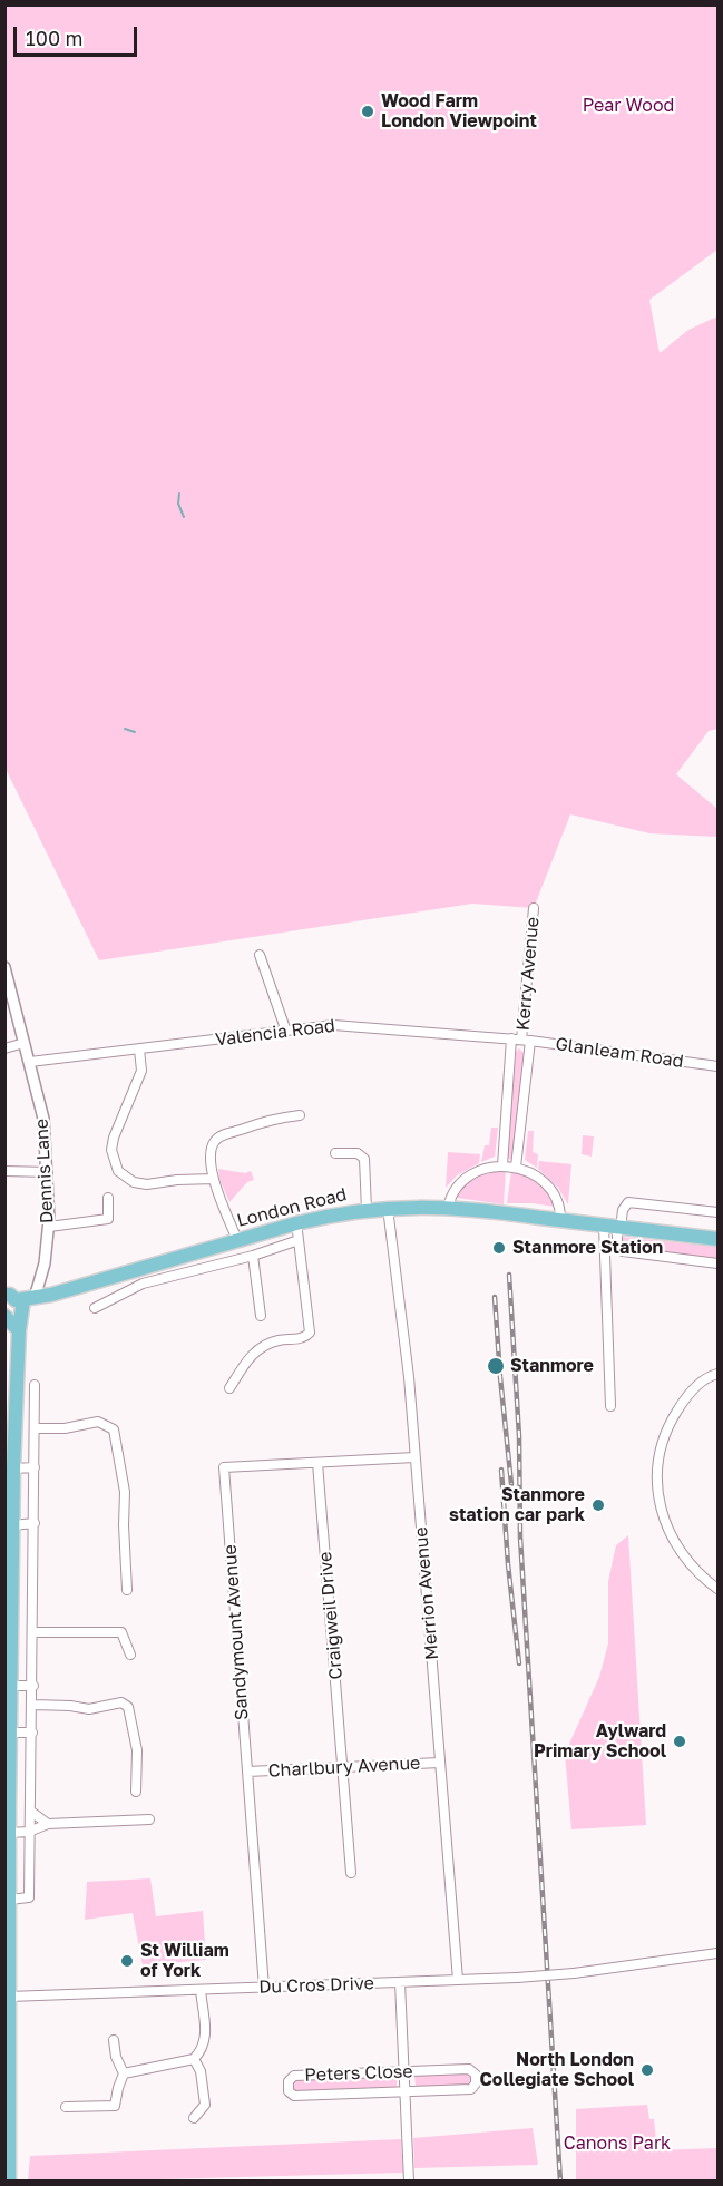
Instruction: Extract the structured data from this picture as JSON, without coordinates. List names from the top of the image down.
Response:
{
  "streets": {
    "main road": ["London Road"],
    "street": [
      "Kerry Avenue",
      "Valencia Road",
      "Glanleam Road",
      "Dennis Lane",
      "Merrion Avenue",
      "Craigweil Drive",
      "Sandymount Avenue",
      "Charlbury Avenue",
      "Du Cros Drive",
      "Peters Close"
    ]
  },
  "crossings": [
    ["Kerry Avenue", "Valencia Road"],
    ["Kerry Avenue", "Glanleam Road"],
    ["Valencia Road", "Glanleam Road"],
    ["Valencia Road", "Dennis Lane"],
    ["Dennis Lane", "London Road"],
    ["London Road", "Merrion Avenue"],
    ["Merrion Avenue", "Sandymount Avenue"],
    ["Merrion Avenue", "Charlbury Avenue"],
    ["Merrion Avenue", "Du Cros Drive"],
    ["Craigweil Drive", "Sandymount Avenue"],
    ["Craigweil Drive", "Charlbury Avenue"],
    ["Sandymount Avenue", "Charlbury Avenue"],
    ["Sandymount Avenue", "Du Cros Drive"]
  ],
  "parks": ["Pear Wood", "Canons Park"],
  "places": [
    "Wood Farm London Viewpoint",
    "Stanmore Station",
    "Stanmore",
    "Stanmore station car park",
    "Aylward Primary School",
    "St William of York",
    "North London Collegiate School"
  ],
  "scale_bar": "100 m"
}
